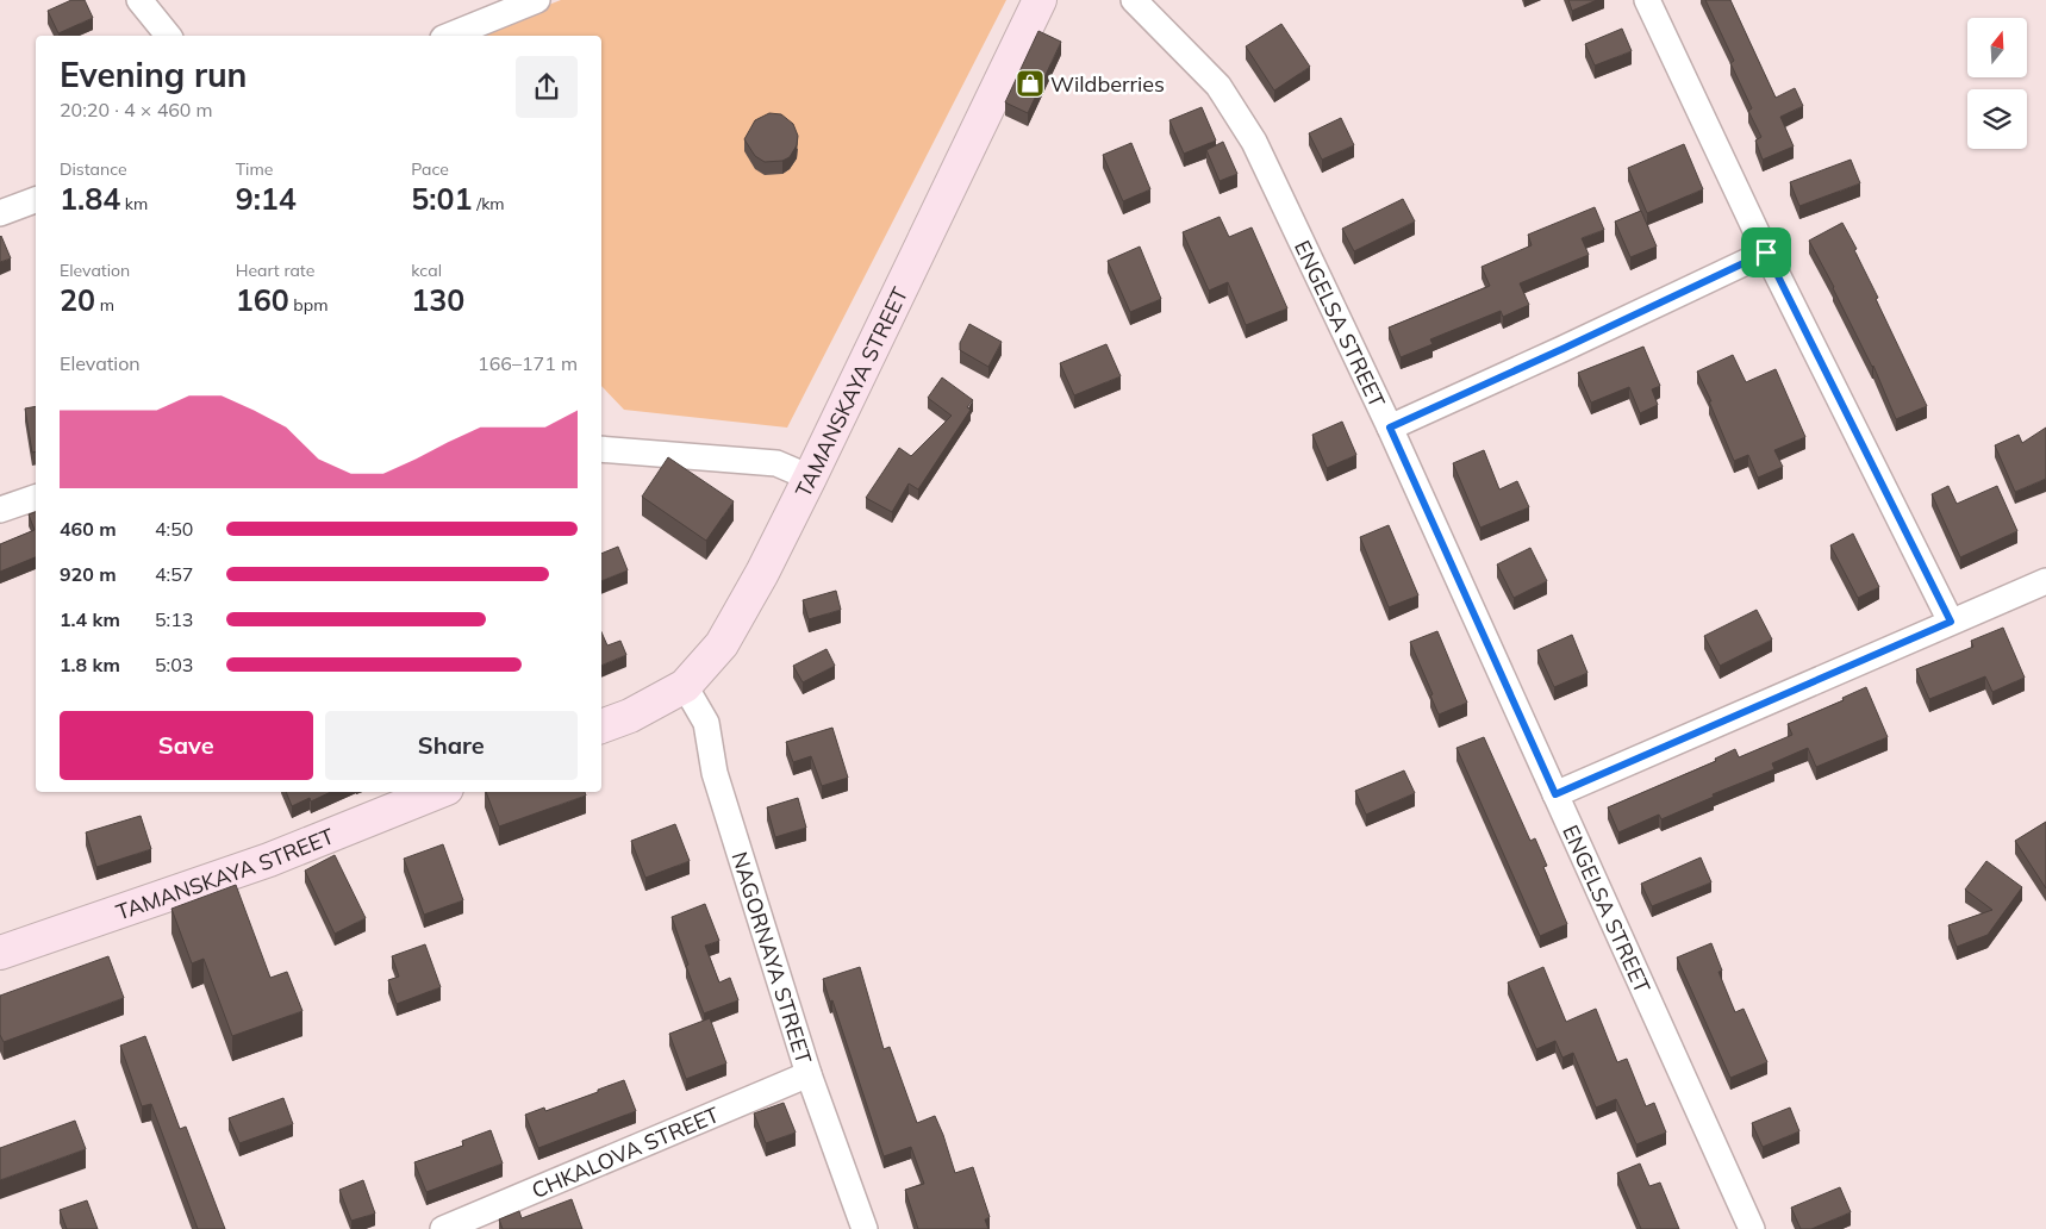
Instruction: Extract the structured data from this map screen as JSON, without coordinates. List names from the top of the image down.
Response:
{
  "streets": {
    "street": [
      "ENGELSA STREET",
      "TAMANSKAYA STREET",
      "NAGORNAYA STREET",
      "CHKALOVA STREET"
    ]
  },
  "crossings": [
    ["TAMANSKAYA STREET", "NAGORNAYA STREET"],
    ["NAGORNAYA STREET", "CHKALOVA STREET"]
  ],
  "places": {
    "shop": ["Wildberries"]
  },
  "north": "top",
  "page": {
    "heading": ["Evening run", "20:20 · 4 × 460 m"],
    "stats": [
      ["Distance", "1.84 km"],
      ["Time", "9:14"],
      ["Pace", "5:01 /km"],
      ["Elevation", "20 m"],
      ["Heart rate", "160 bpm"],
      ["kcal", "130"]
    ],
    "chart": ["Elevation", "166–171 m"],
    "list": [
      {
        "name": "460 m",
        "note": "4:50"
      },
      {
        "name": "920 m",
        "note": "4:57"
      },
      {
        "name": "1.4 km",
        "note": "5:13"
      },
      {
        "name": "1.8 km",
        "note": "5:03"
      }
    ],
    "buttons": ["Save", "Share"]
  }
}
